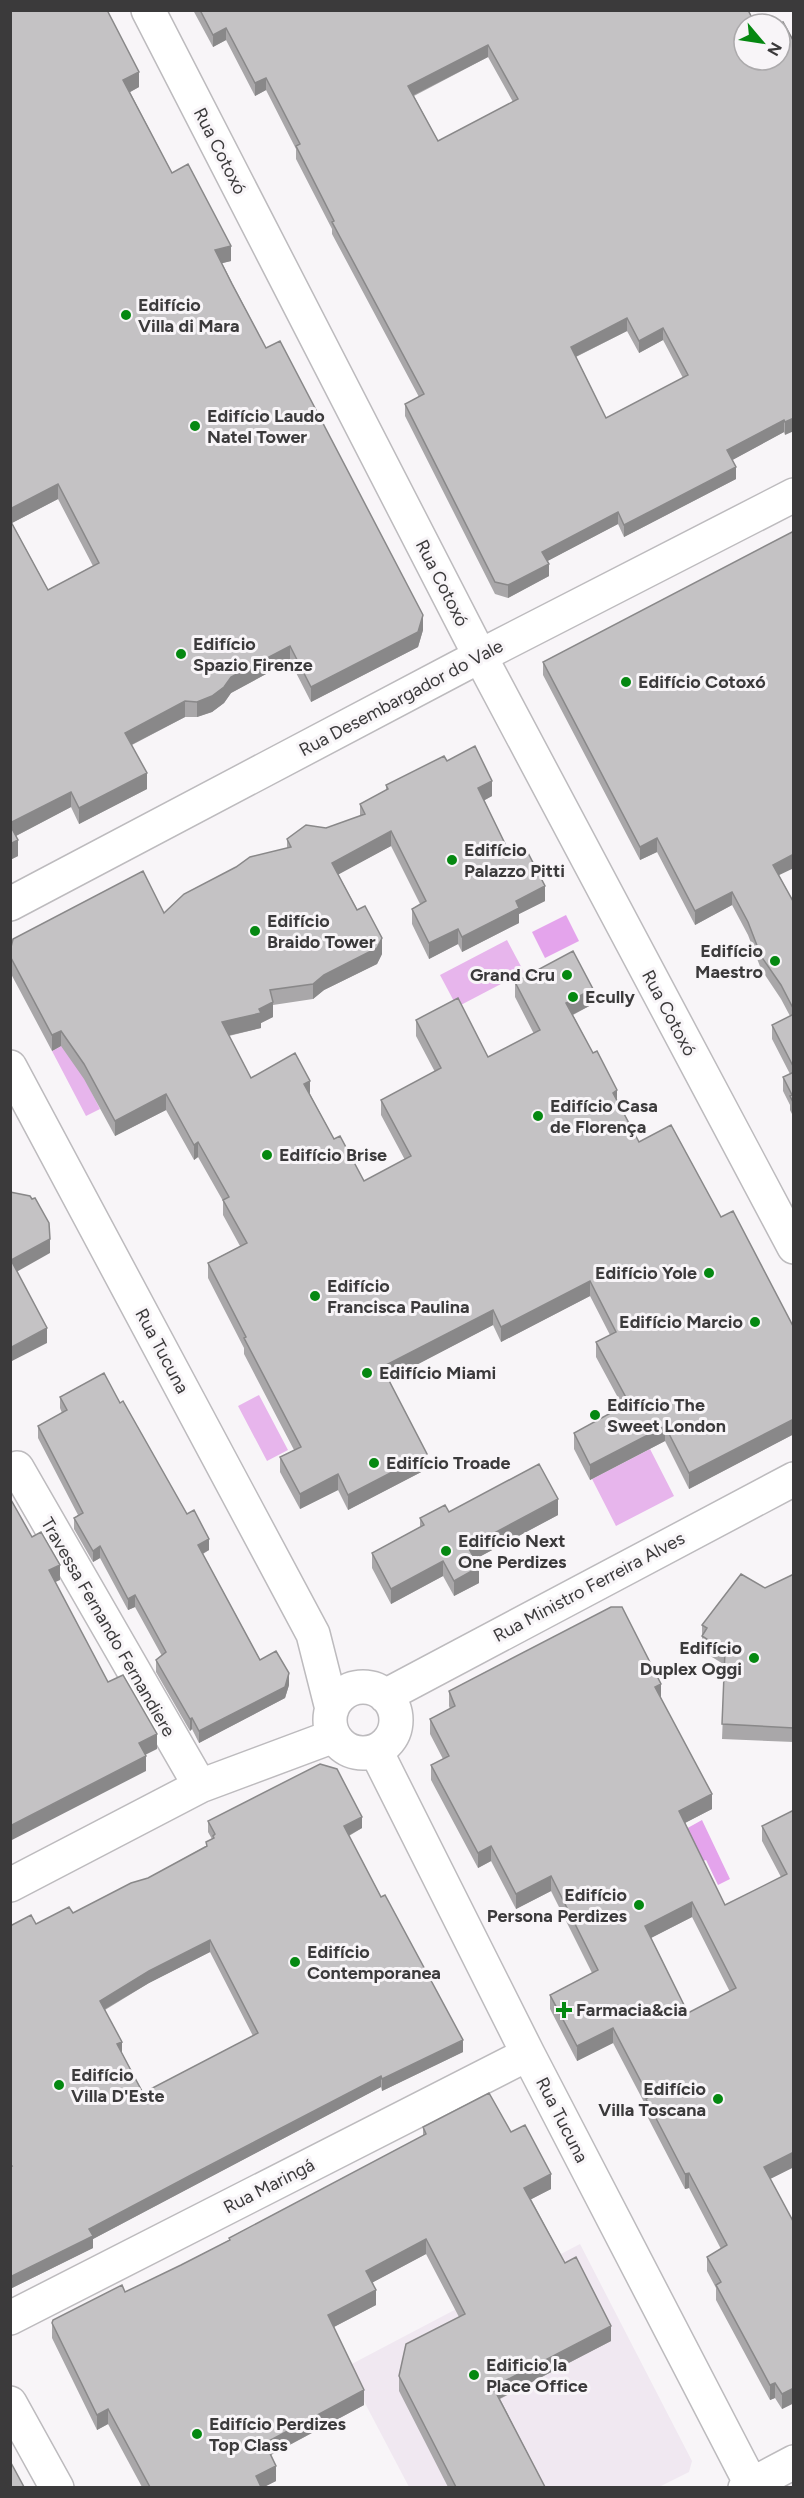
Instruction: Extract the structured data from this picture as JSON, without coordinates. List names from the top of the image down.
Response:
{
  "streets": {
    "street": [
      "Rua Cotoxó",
      "Rua Desembargador do Vale",
      "Rua Tucuna",
      "Rua Ministro Ferreira Alves",
      "Travessa Fernando Fernandiere",
      "Rua Maringá"
    ]
  },
  "crossings": [
    ["Rua Cotoxó", "Rua Desembargador do Vale"],
    ["Rua Tucuna", "Rua Ministro Ferreira Alves"],
    ["Rua Tucuna", "Rua Maringá"]
  ],
  "places": {
    "other": [
      "Edifício Villa di Mara",
      "Edifício Laudo Natel Tower",
      "Edifício Spazio Firenze",
      "Edifício Cotoxó",
      "Edifício Palazzo Pitti",
      "Edifício Braido Tower",
      "Edifício Maestro",
      "Grand Cru",
      "Ecully",
      "Edifício Casa de Florença",
      "Edifício Brise",
      "Edifício Yole",
      "Edifício Francisca Paulina",
      "Edifício Marcio",
      "Edifício Miami",
      "Edifício The Sweet London",
      "Edifício Troade",
      "Edifício Next One Perdizes",
      "Edifício Duplex Oggi",
      "Edifício Persona Perdizes",
      "Edifício Contemporanea",
      "Edifício Villa D'Este",
      "Edifício Villa Toscana",
      "Edificio la Place Office",
      "Edifício Perdizes Top Class"
    ],
    "health": ["Farmacia&cia"]
  },
  "north": "bottom right"
}
